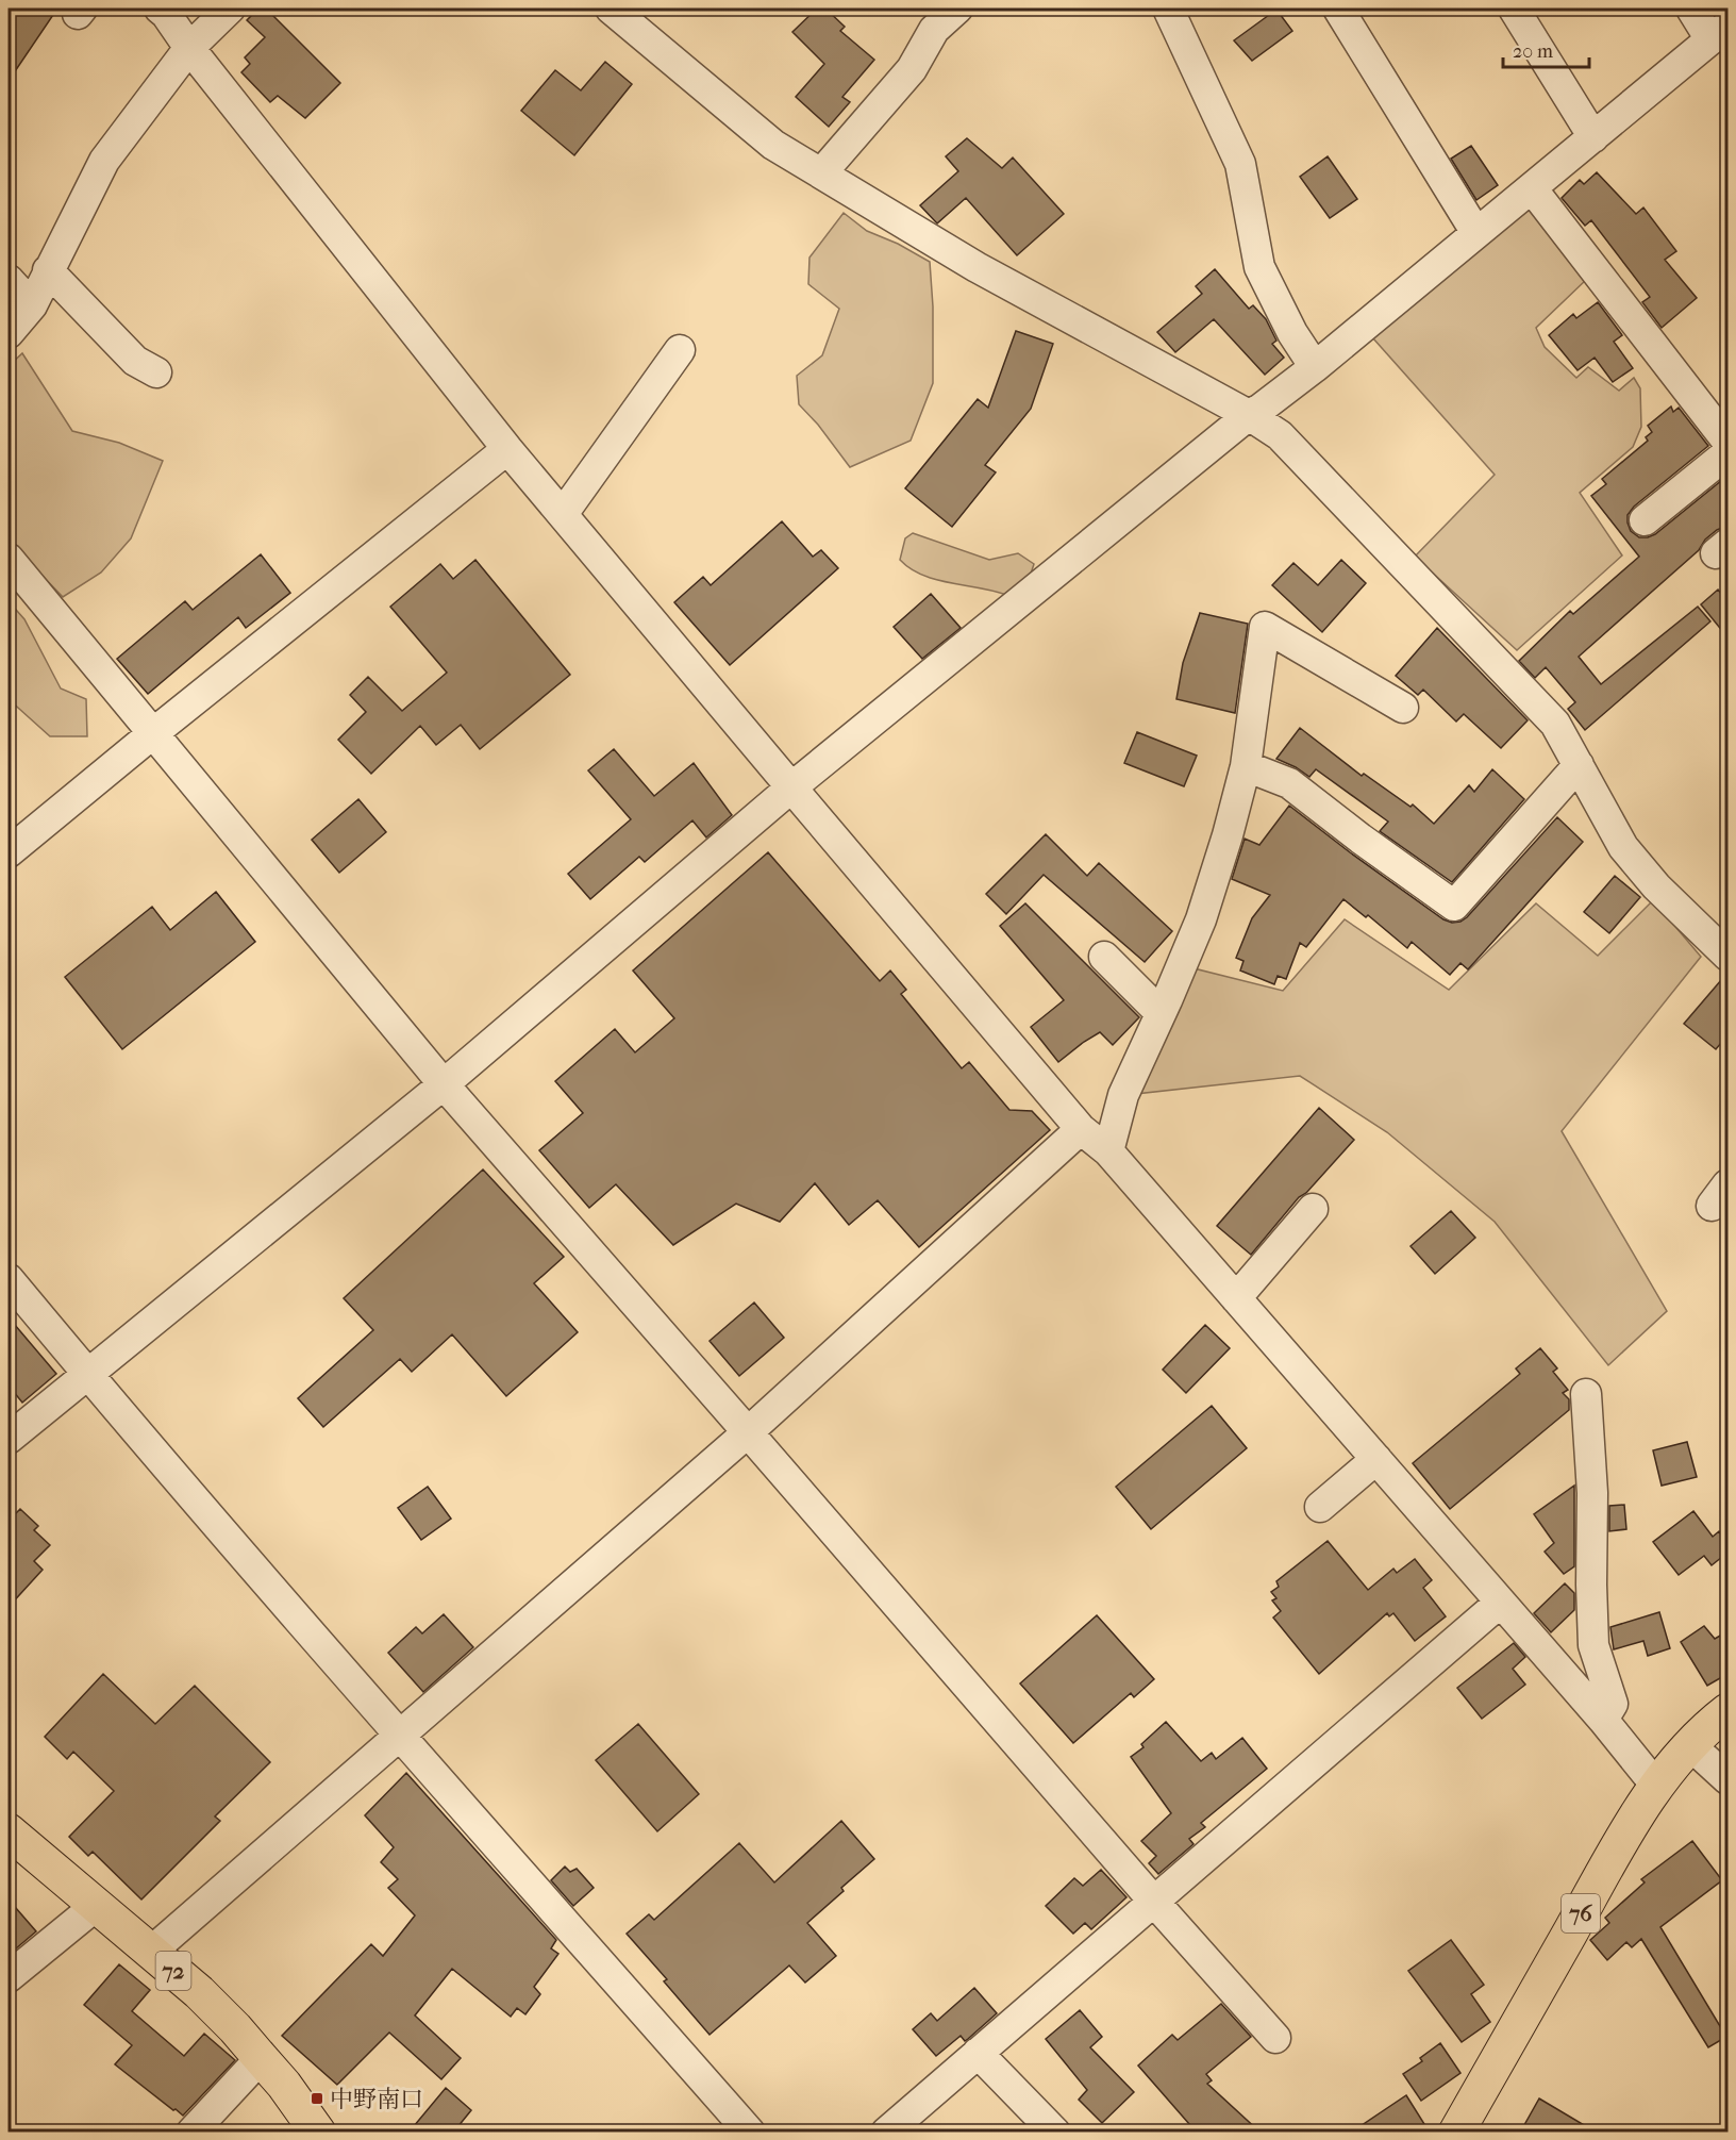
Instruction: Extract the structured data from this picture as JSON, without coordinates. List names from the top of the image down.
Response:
{
  "streets": {
    "main road": ["76", "72"]
  },
  "places": {
    "transit": ["中野南口"]
  },
  "scale_bar": "20 m"
}
